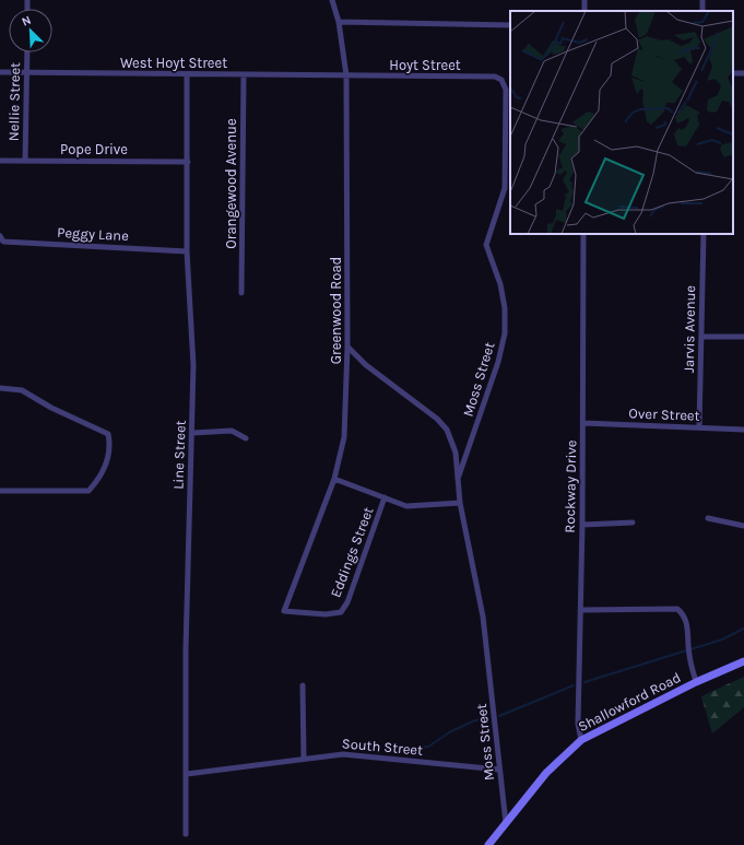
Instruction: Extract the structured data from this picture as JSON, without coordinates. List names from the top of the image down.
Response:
{
  "streets": {
    "street": [
      "West Hoyt Street",
      "Hoyt Street",
      "Nellie Street",
      "Pope Drive",
      "Orangewood Avenue",
      "Peggy Lane",
      "Greenwood Road",
      "Jarvis Avenue",
      "Moss Street",
      "Over Street",
      "Line Street",
      "Rockway Drive",
      "Eddings Street",
      "Shallowford Road",
      "South Street"
    ]
  },
  "crossings": [
    ["West Hoyt Street", "Hoyt Street"],
    ["West Hoyt Street", "Nellie Street"],
    ["West Hoyt Street", "Orangewood Avenue"],
    ["West Hoyt Street", "Greenwood Road"],
    ["West Hoyt Street", "Line Street"],
    ["Hoyt Street", "Greenwood Road"],
    ["Hoyt Street", "Moss Street"],
    ["Nellie Street", "Pope Drive"],
    ["Pope Drive", "Line Street"],
    ["Peggy Lane", "Line Street"],
    ["Greenwood Road", "Moss Street"],
    ["Greenwood Road", "Eddings Street"],
    ["Jarvis Avenue", "Over Street"],
    ["Moss Street", "Shallowford Road"],
    ["Moss Street", "South Street"],
    ["Over Street", "Rockway Drive"],
    ["Line Street", "South Street"],
    ["Rockway Drive", "Shallowford Road"]
  ],
  "north": "top left"
}
